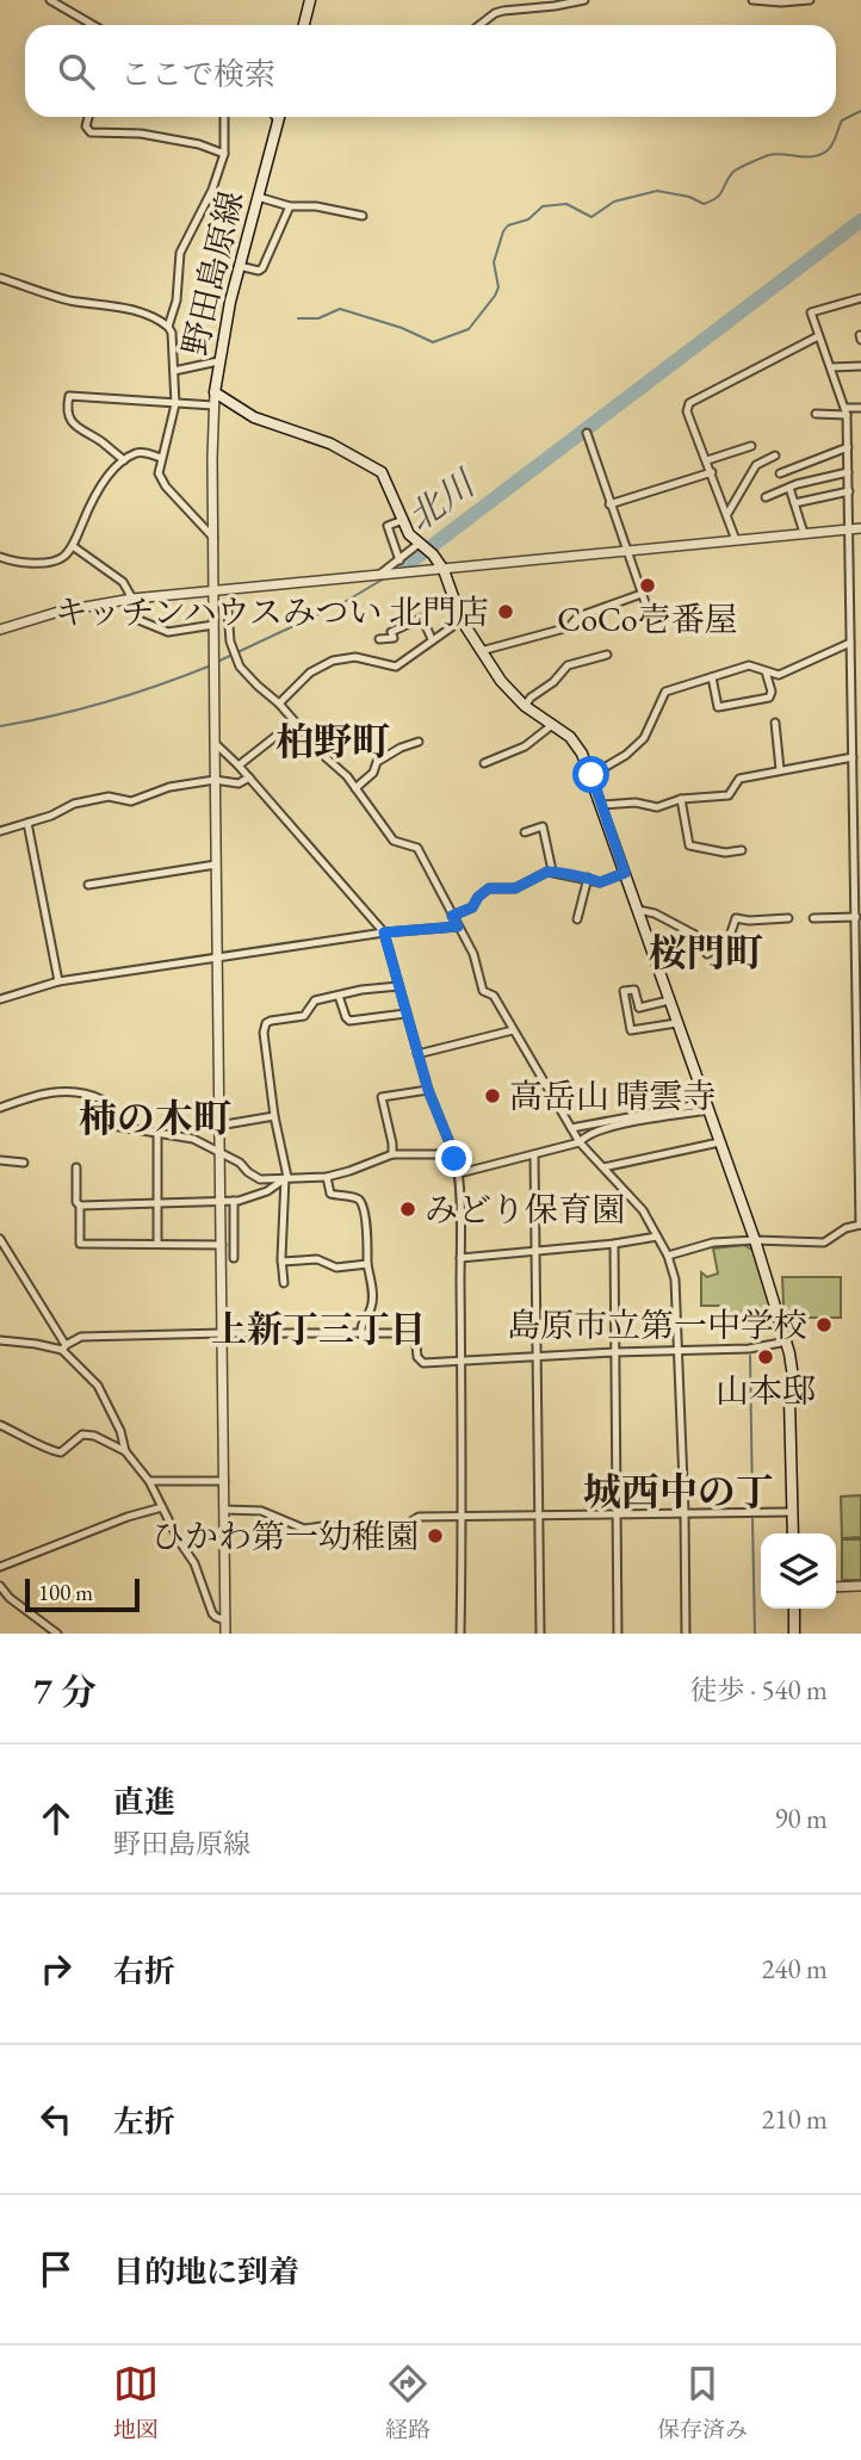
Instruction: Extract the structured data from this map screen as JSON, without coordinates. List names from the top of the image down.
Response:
{
  "streets": {
    "main road": ["野田島原線"]
  },
  "districts": [
    "柏野町",
    "桜門町",
    "柿の木町",
    "上新丁三丁目",
    "城西中の丁"
  ],
  "water": ["北川"],
  "places": [
    "CoCo壱番屋",
    "キッチンハウスみつい 北門店",
    "高岳山 晴雲寺",
    "みどり保育園",
    "島原市立第一中学校",
    "山本邸",
    "ひかわ第一幼稚園"
  ],
  "scale_bar": "100 m",
  "page": {
    "search": "ここで検索",
    "scale": "100 m",
    "heading": ["7 分", "徒歩 · 540 m"],
    "list": [
      ["直進", "野田島原線", "90 m"],
      ["右折", "240 m"],
      ["左折", "210 m"],
      "目的地に到着"
    ],
    "nav": ["地図", "経路", "保存済み"]
  }
}
